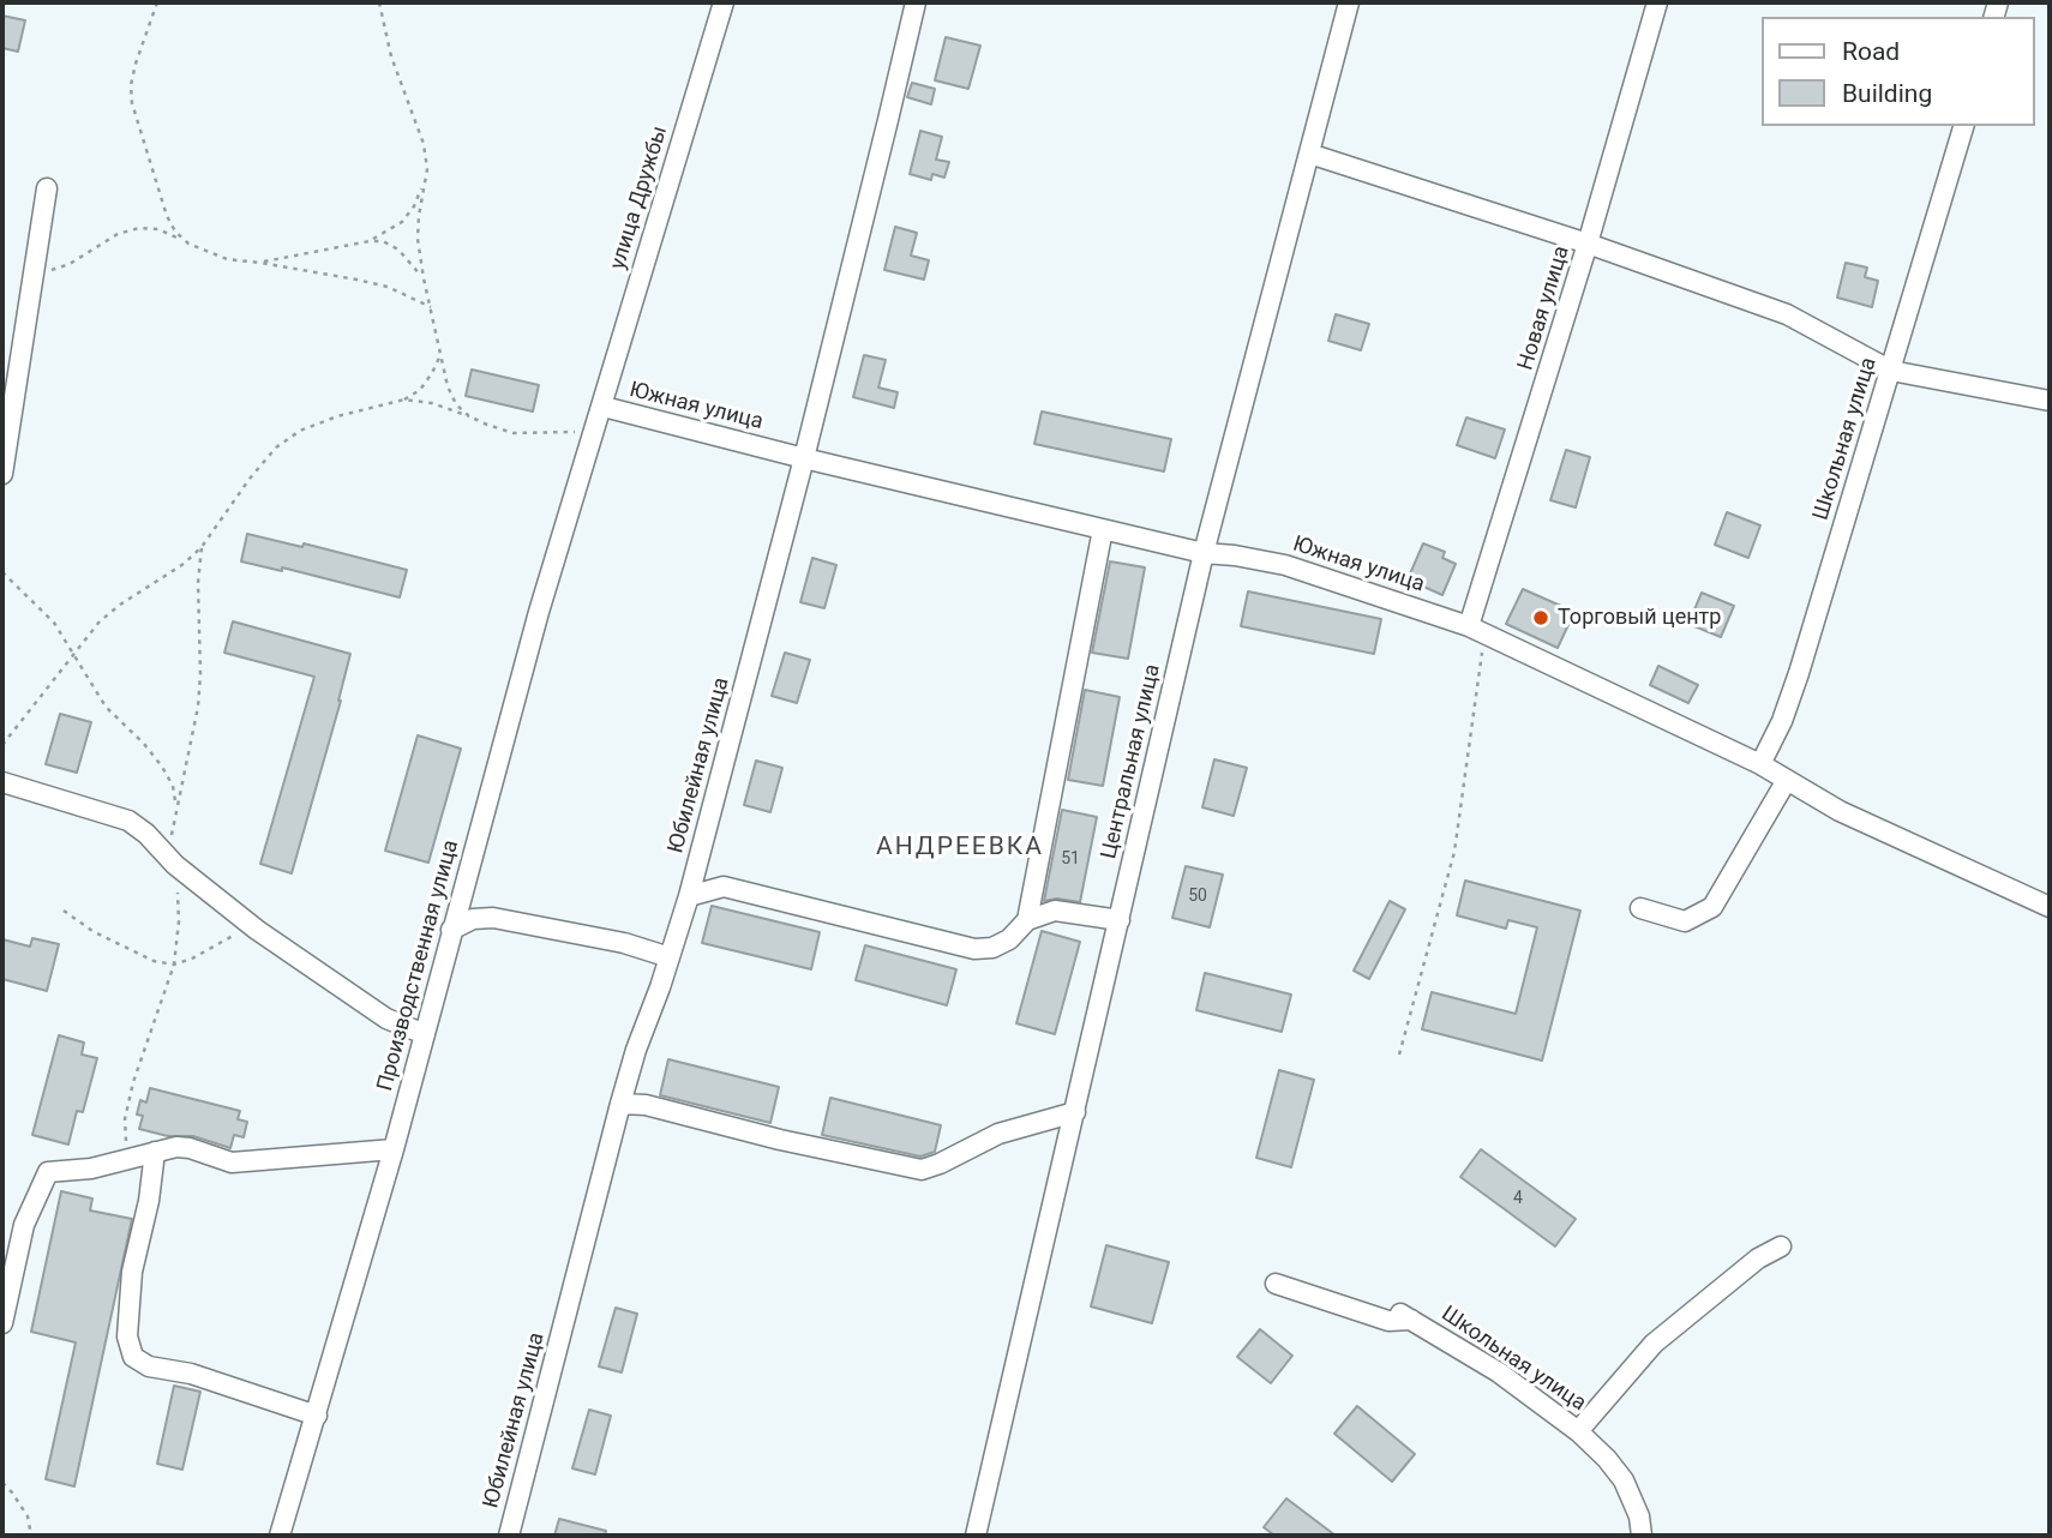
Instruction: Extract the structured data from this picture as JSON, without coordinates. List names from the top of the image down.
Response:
{
  "streets": {
    "street": [
      "улица Дружбы",
      "Новая улица",
      "Южная улица",
      "Школьная улица",
      "Центральная улица",
      "Юбилейная улица",
      "Производственная улица"
    ]
  },
  "crossings": [
    ["улица Дружбы", "Южная улица"],
    ["улица Дружбы", "Производственная улица"],
    ["Новая улица", "Южная улица"],
    ["Южная улица", "Школьная улица"],
    ["Южная улица", "Центральная улица"],
    ["Южная улица", "Юбилейная улица"],
    ["Южная улица", "Производственная улица"]
  ],
  "districts": ["АНДРЕЕВКА"],
  "places": ["Торговый центр"],
  "house_numbers": ["51", "50", "4"],
  "legend": ["Road", "Building"]
}
